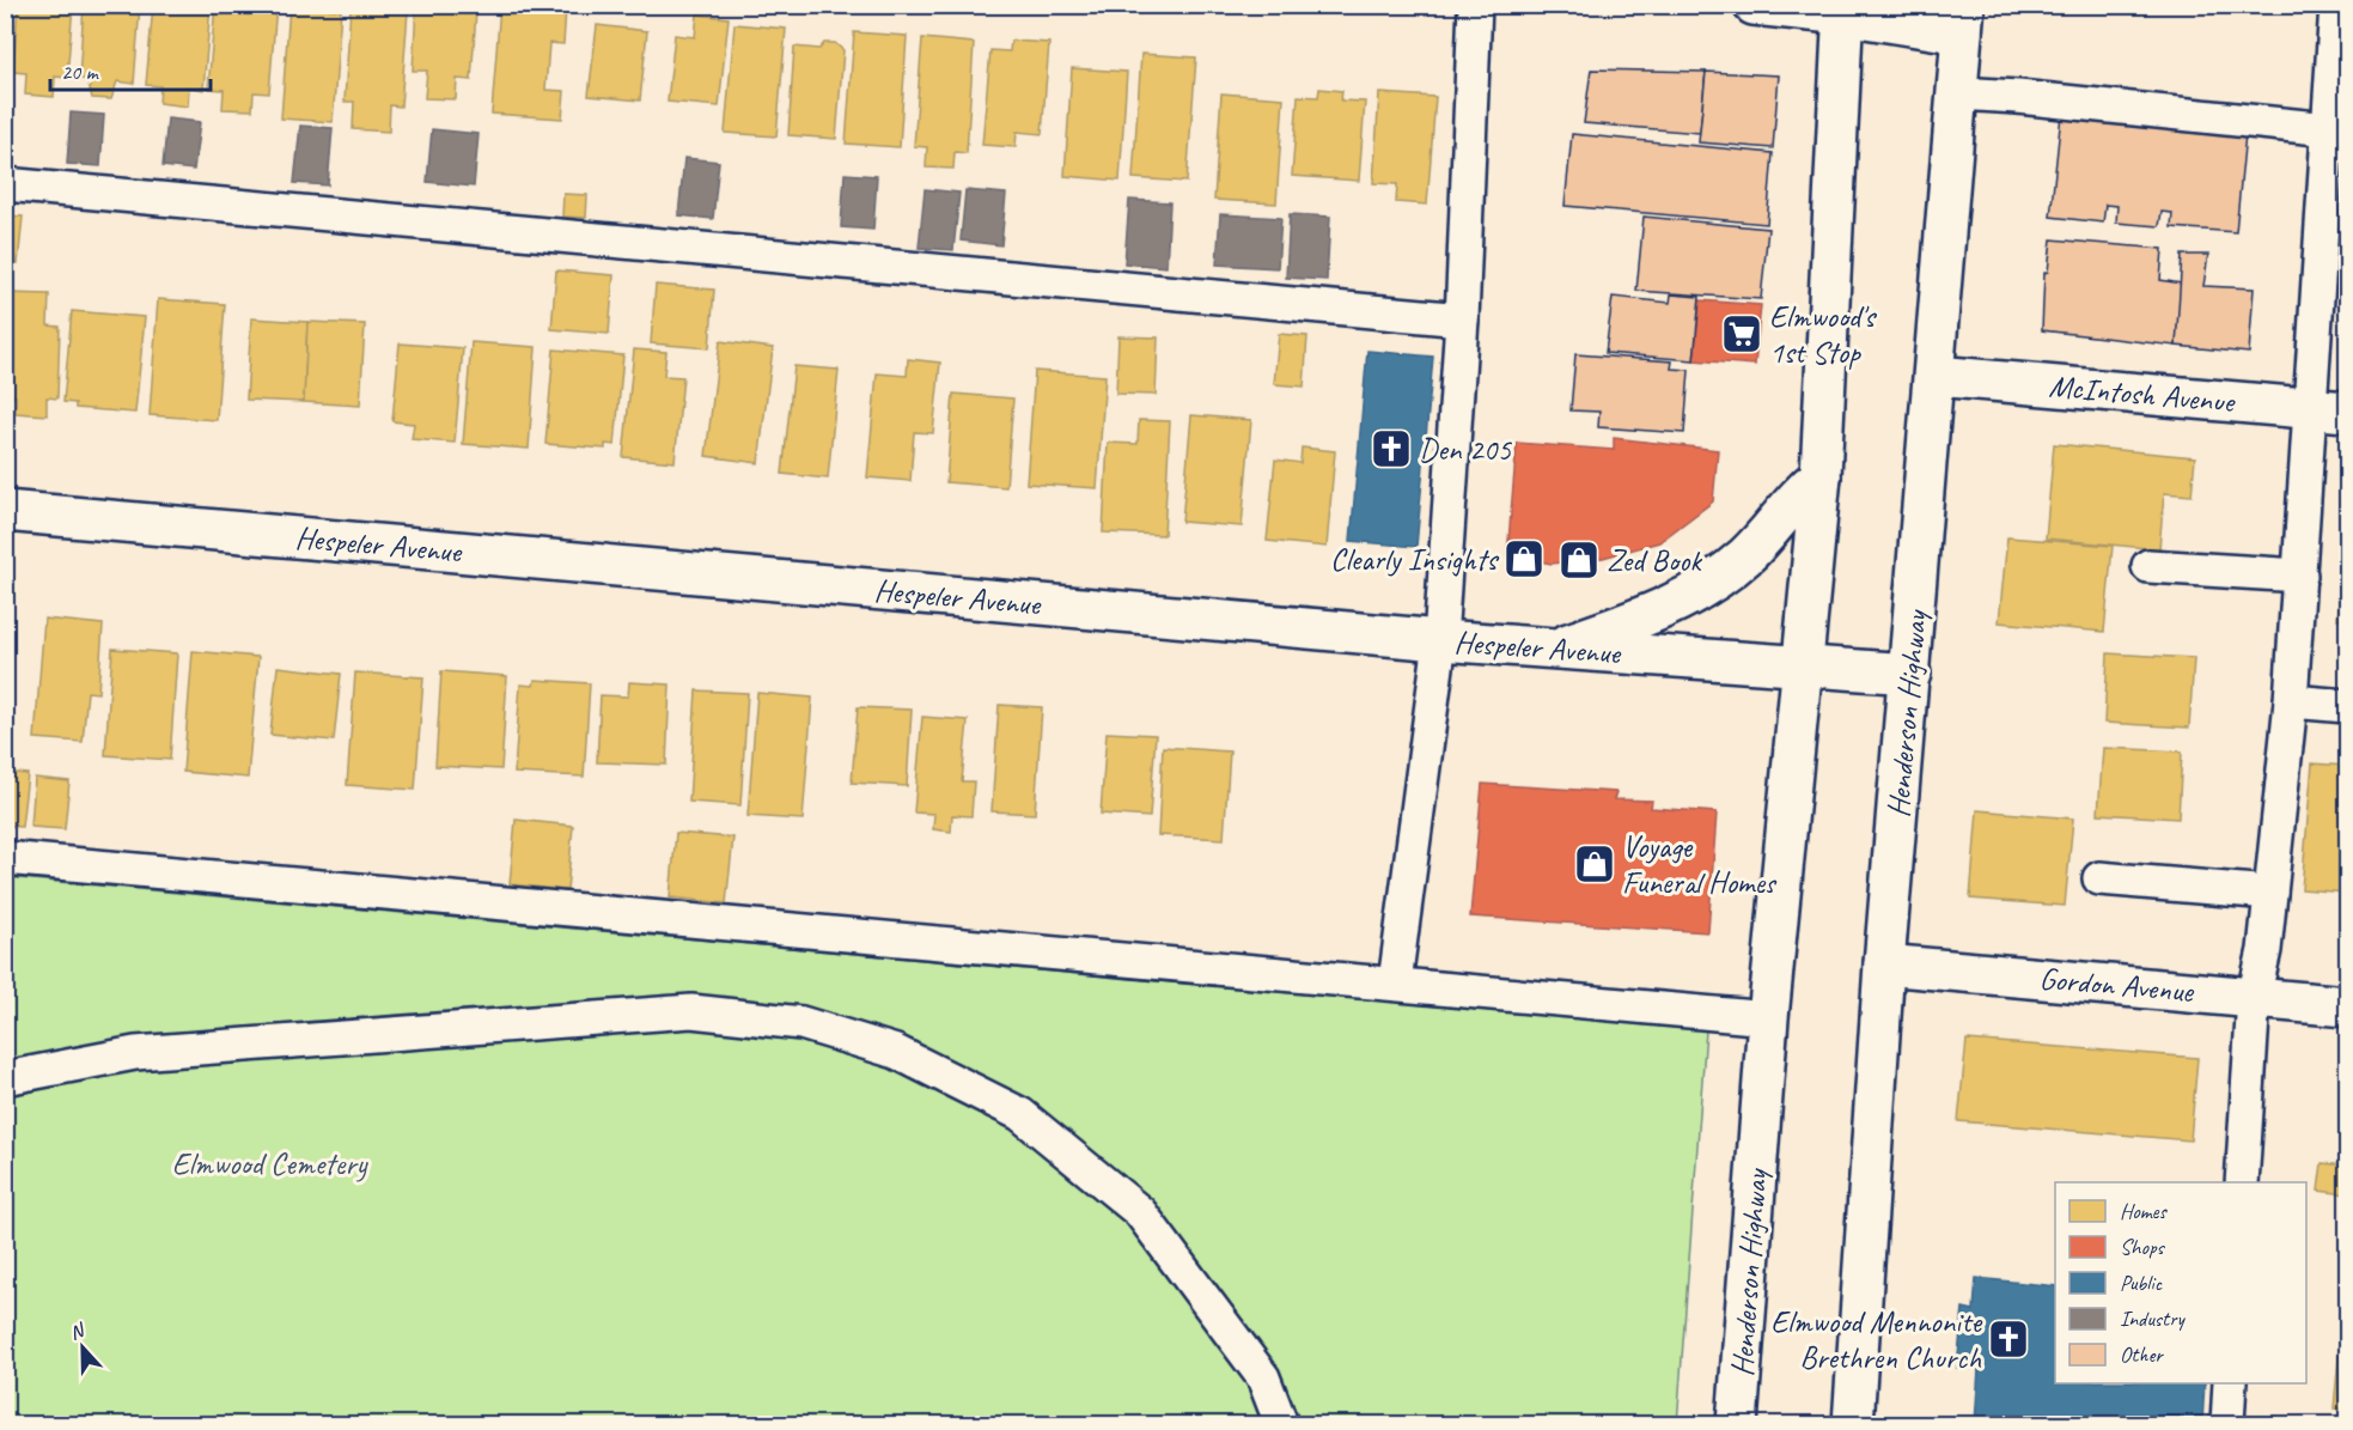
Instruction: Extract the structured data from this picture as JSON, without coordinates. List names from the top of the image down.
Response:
{
  "streets": {
    "main road": [
      "McIntosh Avenue",
      "Hespeler Avenue",
      "Henderson Highway",
      "Gordon Avenue"
    ]
  },
  "crossings": [
    ["McIntosh Avenue", "Henderson Highway"],
    ["Hespeler Avenue", "Henderson Highway"],
    ["Henderson Highway", "Gordon Avenue"]
  ],
  "parks": ["Elmwood Cemetery"],
  "places": {
    "supermarket": ["Elmwood's 1st Stop"],
    "church": ["Den 205", "Elmwood Mennonite Brethren Church"],
    "shop": ["Clearly Insights", "Zed Book", "Voyage Funeral Homes"]
  },
  "legend": [
    "Homes",
    "Shops",
    "Public",
    "Industry",
    "Other"
  ],
  "scale_bar": "20 m",
  "north": "top"
}
